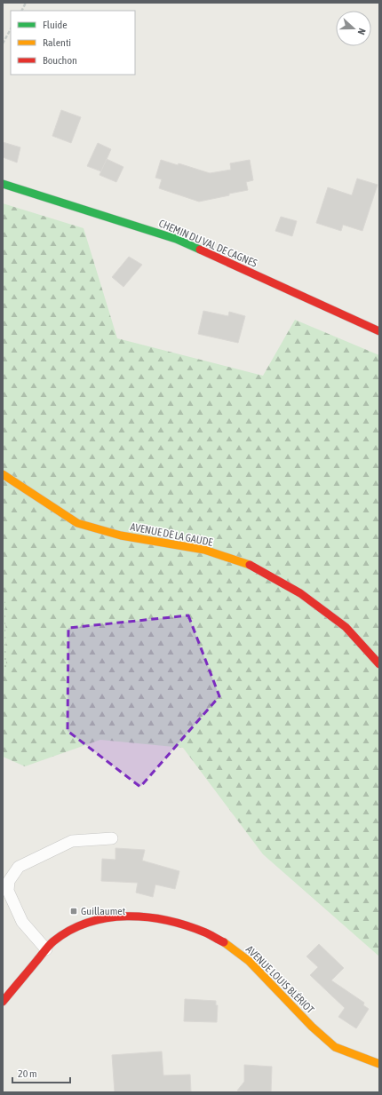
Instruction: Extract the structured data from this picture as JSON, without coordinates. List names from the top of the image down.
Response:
{
  "streets": {
    "street": ["CHEMIN DU VAL DE CAGNES", "AVENUE DE LA GAUDE", "AVENUE LOUIS BLÉRIOT"]
  },
  "places": {
    "transit": ["Guillaumet"]
  },
  "legend": ["Fluide", "Ralenti", "Bouchon"],
  "scale_bar": "20 m",
  "north": "right"
}
